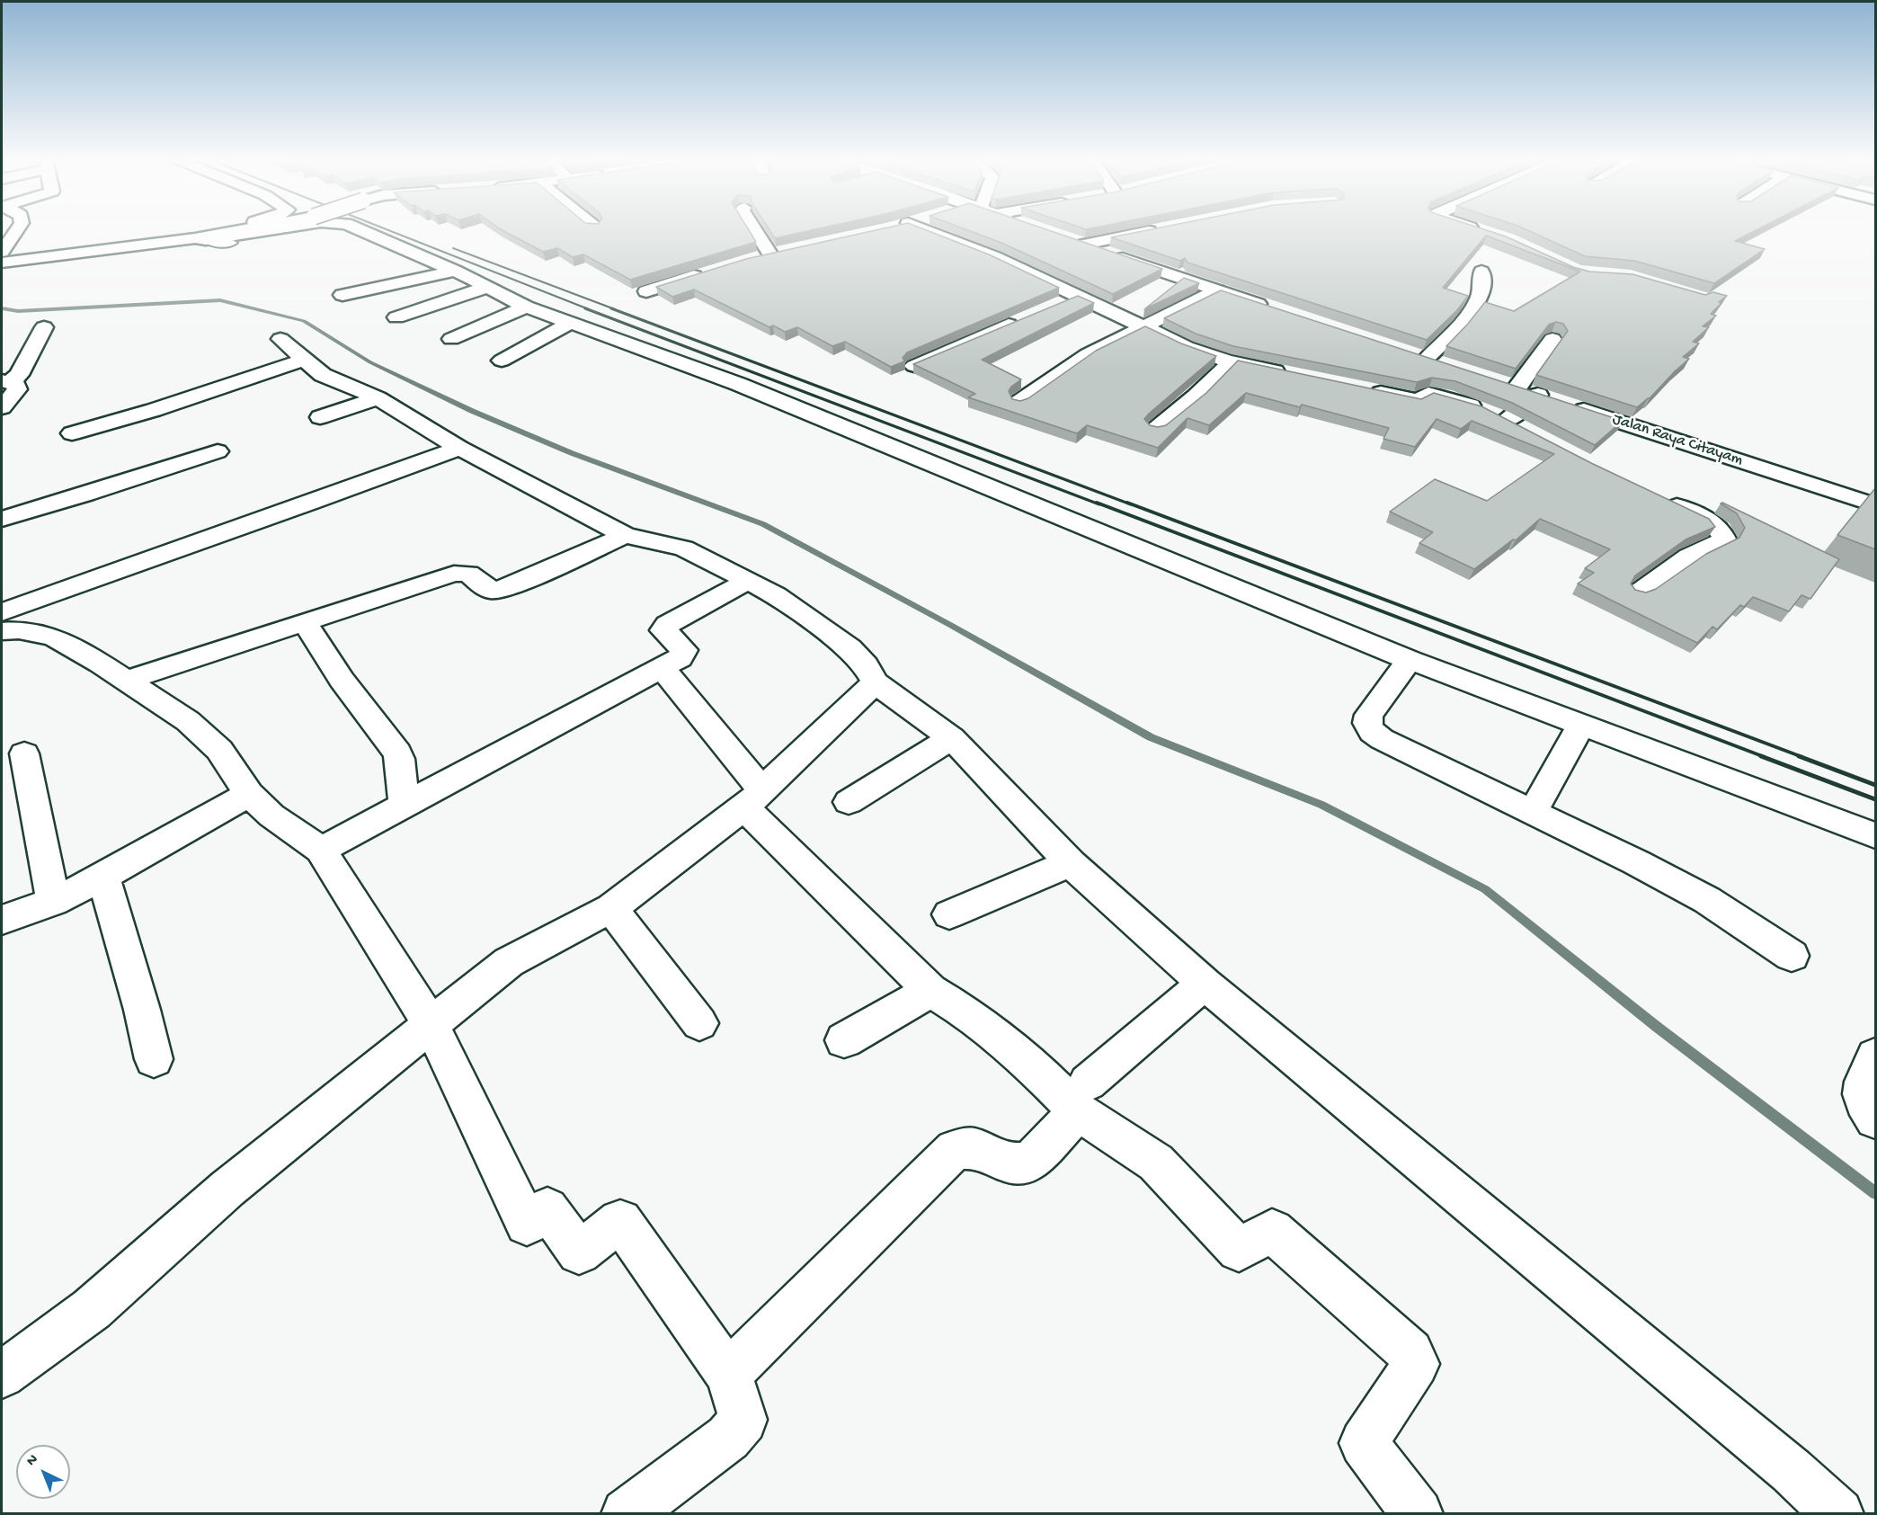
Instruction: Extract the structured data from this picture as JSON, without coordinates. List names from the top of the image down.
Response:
{
  "streets": {
    "street": ["Jalan Raya Citayam"]
  },
  "north": "top left"
}
